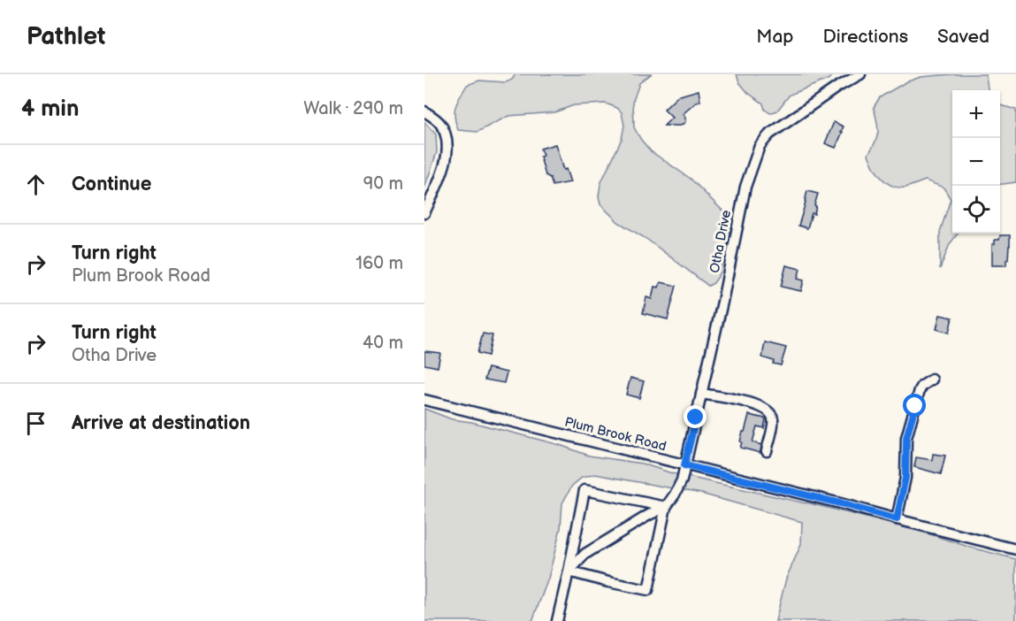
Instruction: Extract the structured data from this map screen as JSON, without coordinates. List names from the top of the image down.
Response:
{
  "streets": {
    "street": ["Otha Drive", "Plum Brook Road"]
  },
  "crossings": [
    ["Otha Drive", "Plum Brook Road"]
  ],
  "page": {
    "header": "Pathlet",
    "nav": ["Map", "Directions", "Saved"],
    "heading": ["4 min", "Walk · 290 m"],
    "map_buttons": ["+", "−"],
    "list": [
      ["Continue", "90 m"],
      ["Turn right", "Plum Brook Road", "160 m"],
      ["Turn right", "Otha Drive", "40 m"],
      "Arrive at destination"
    ]
  }
}
